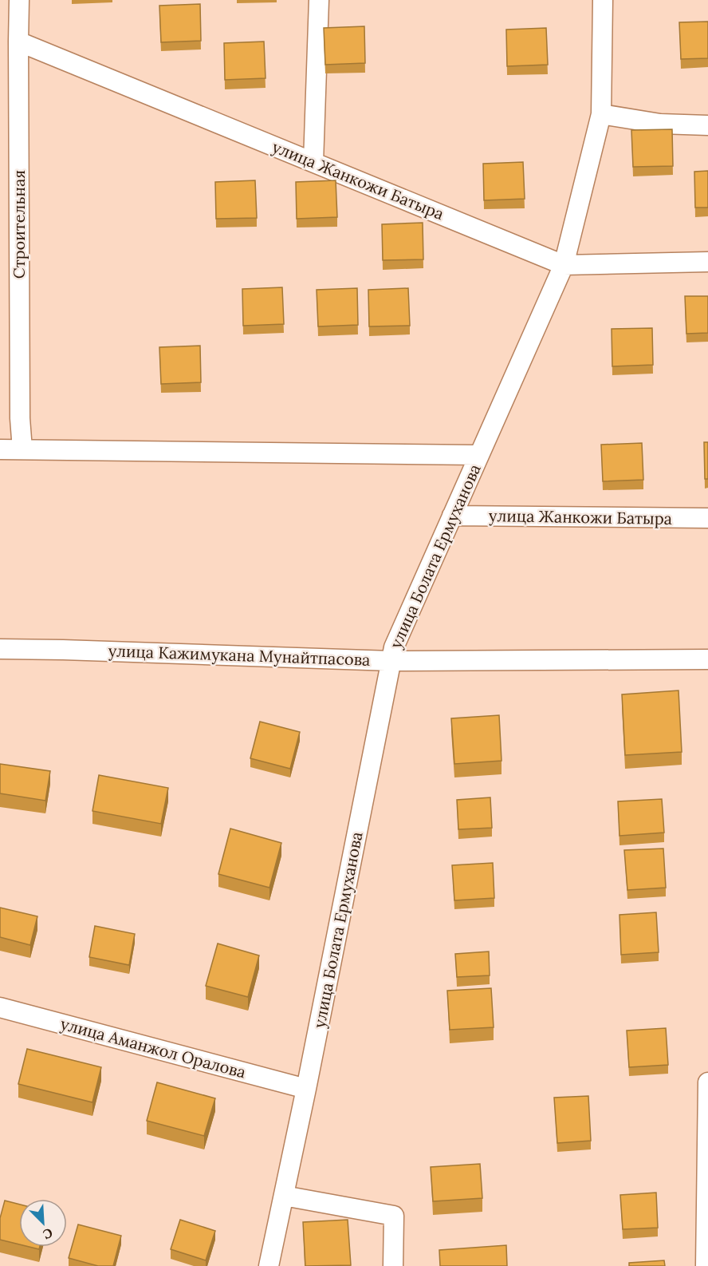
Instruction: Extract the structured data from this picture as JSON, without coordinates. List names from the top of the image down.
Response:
{
  "streets": {
    "street": [
      "улица Жанкожи Батыра",
      "Строительная",
      "улица Болата Ермуханова",
      "улица Кажимукана Мунайтпасова",
      "улица Аманжол Оралова"
    ]
  },
  "crossings": [
    ["улица Жанкожи Батыра", "Строительная"],
    ["улица Жанкожи Батыра", "улица Болата Ермуханова"],
    ["улица Болата Ермуханова", "улица Кажимукана Мунайтпасова"],
    ["улица Болата Ермуханова", "улица Аманжол Оралова"]
  ],
  "north": "bottom right"
}
